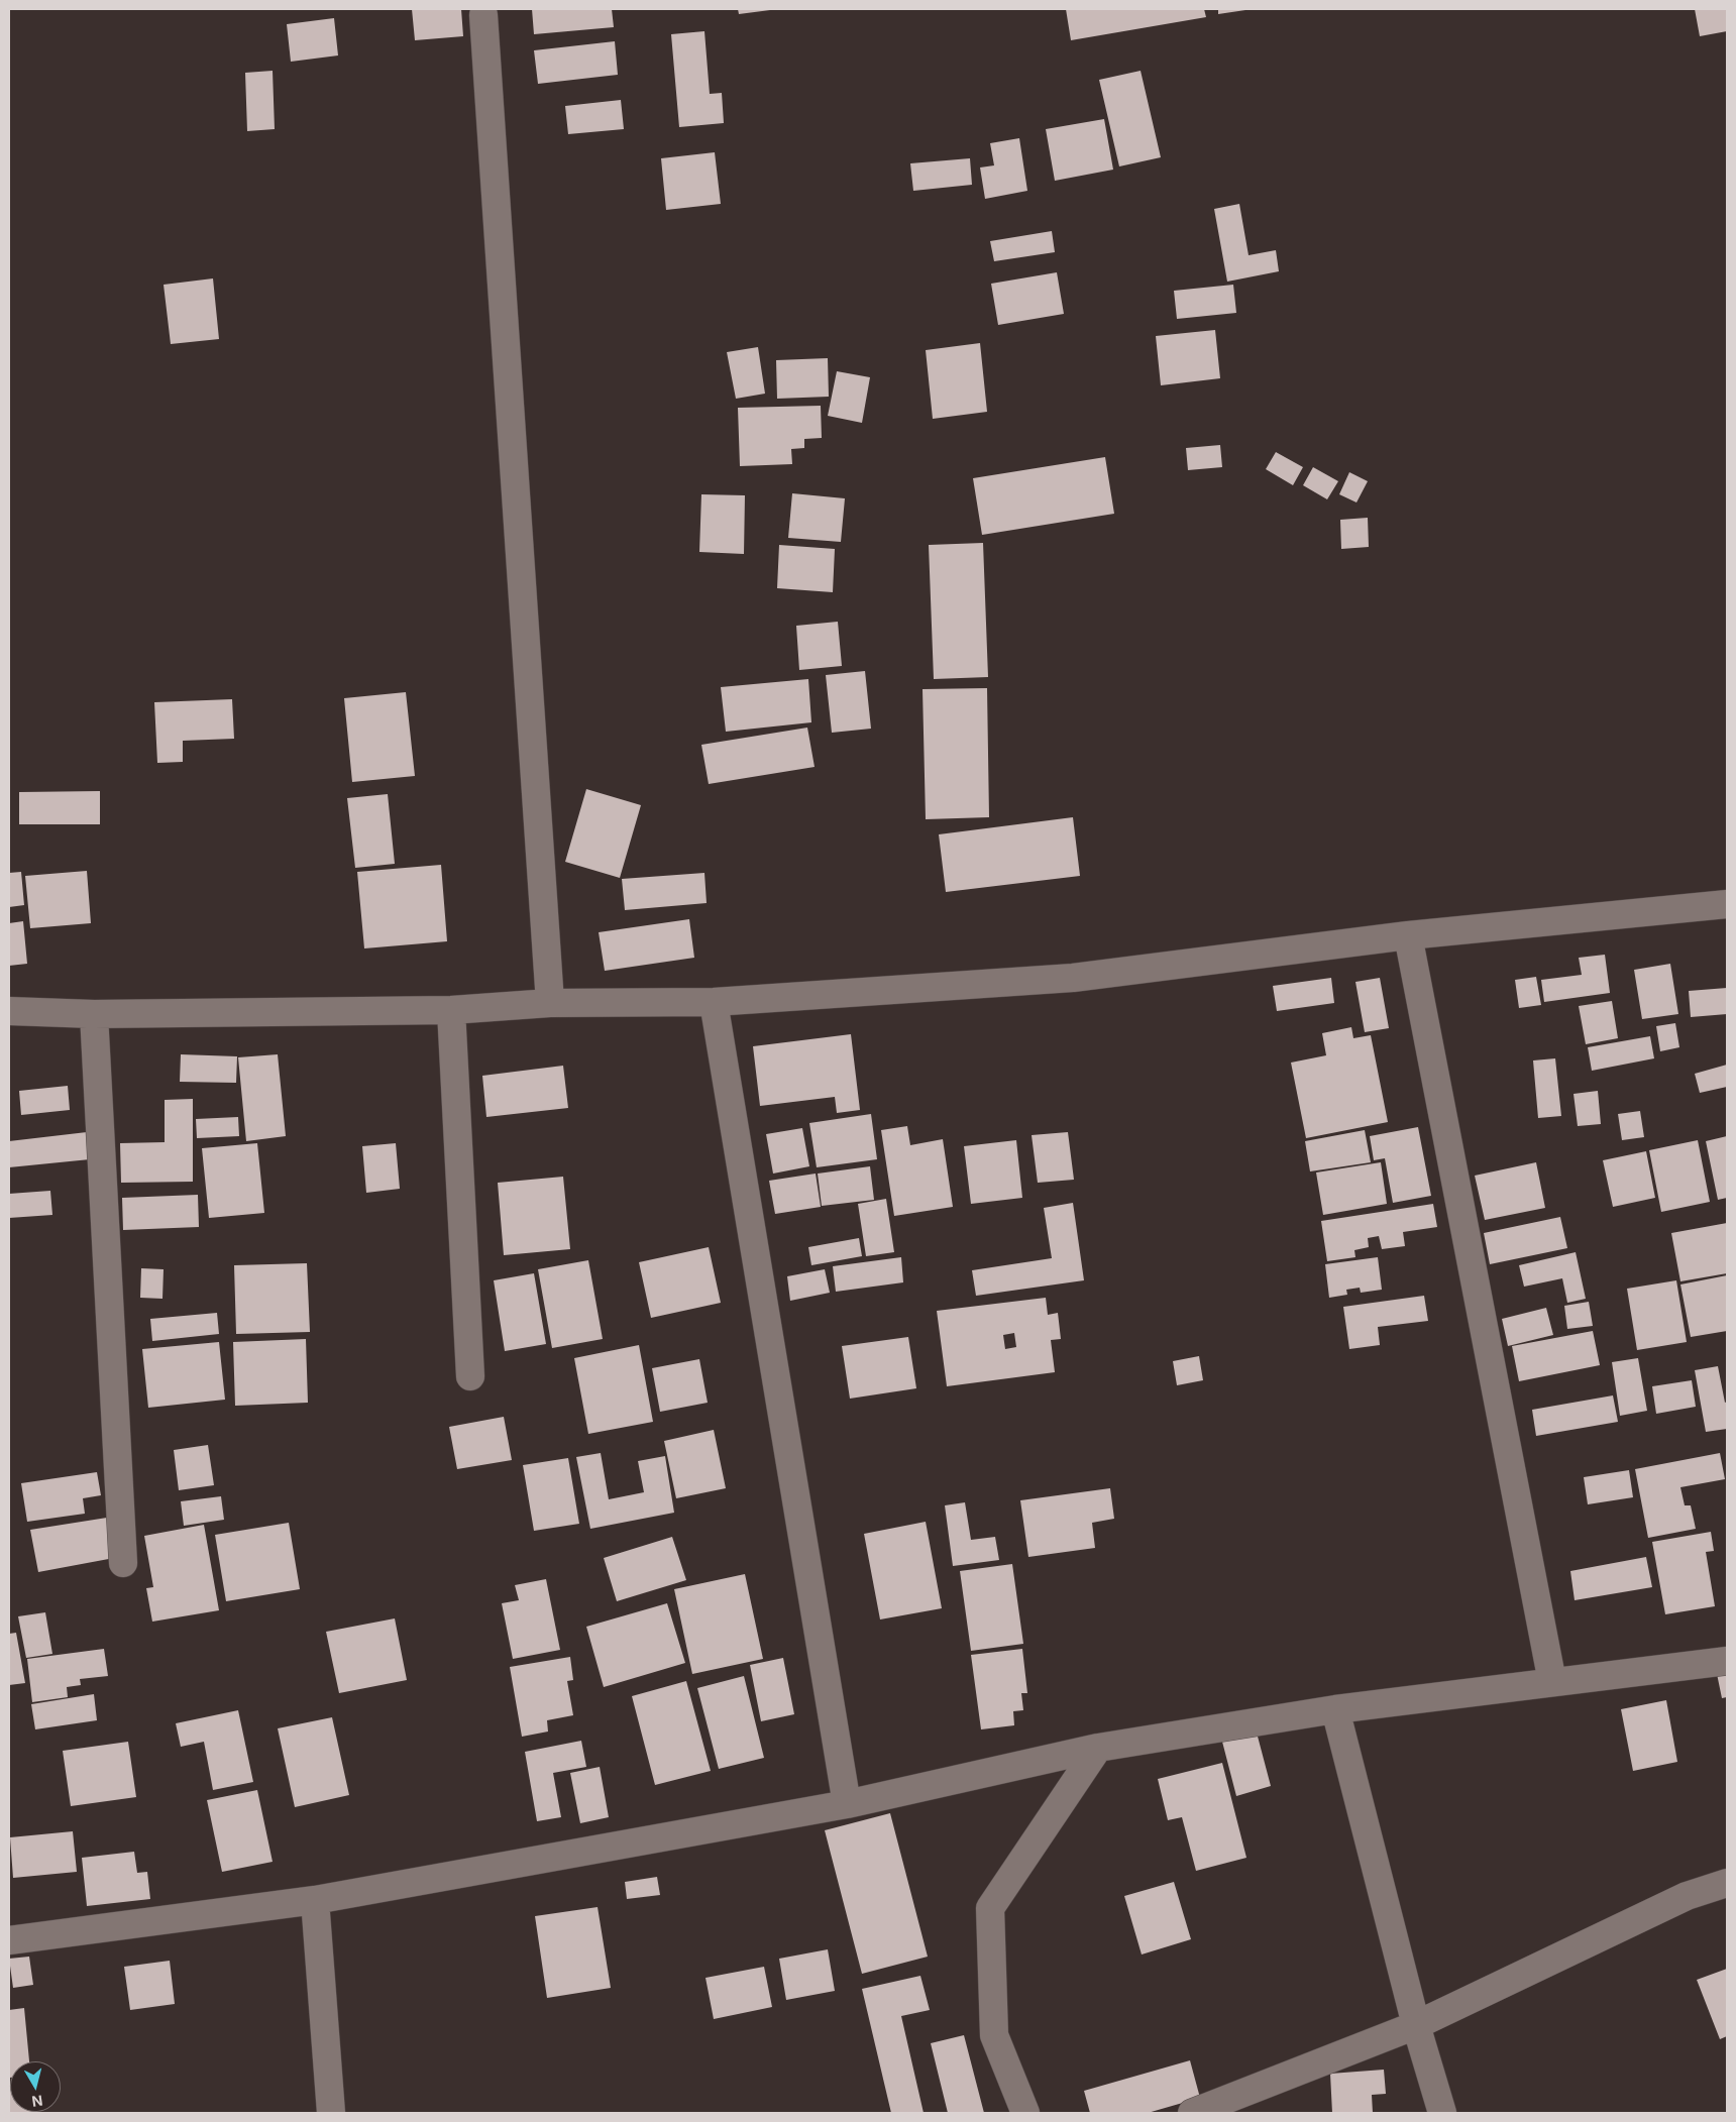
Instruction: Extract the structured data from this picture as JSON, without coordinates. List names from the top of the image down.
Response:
{
  "north": "bottom"
}
